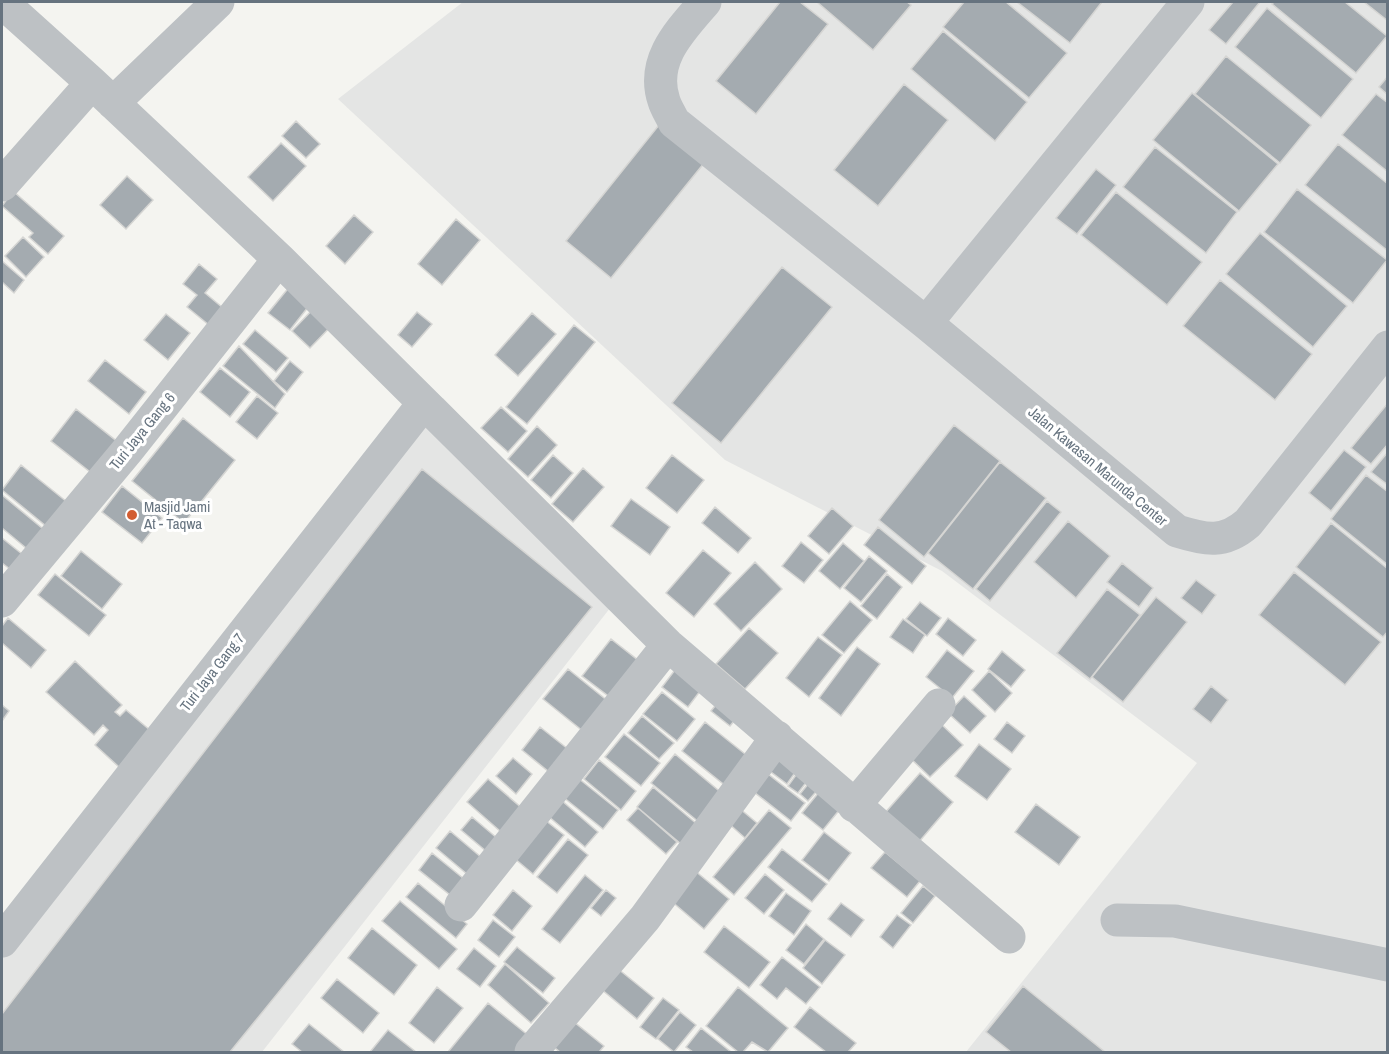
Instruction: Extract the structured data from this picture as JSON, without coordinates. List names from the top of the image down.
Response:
{
  "streets": {
    "street": ["Turi Jaya Gang 6", "Jalan Kawasan Marunda Center", "Turi Jaya Gang 7"]
  },
  "places": ["Masjid Jami At - Taqwa"]
}
